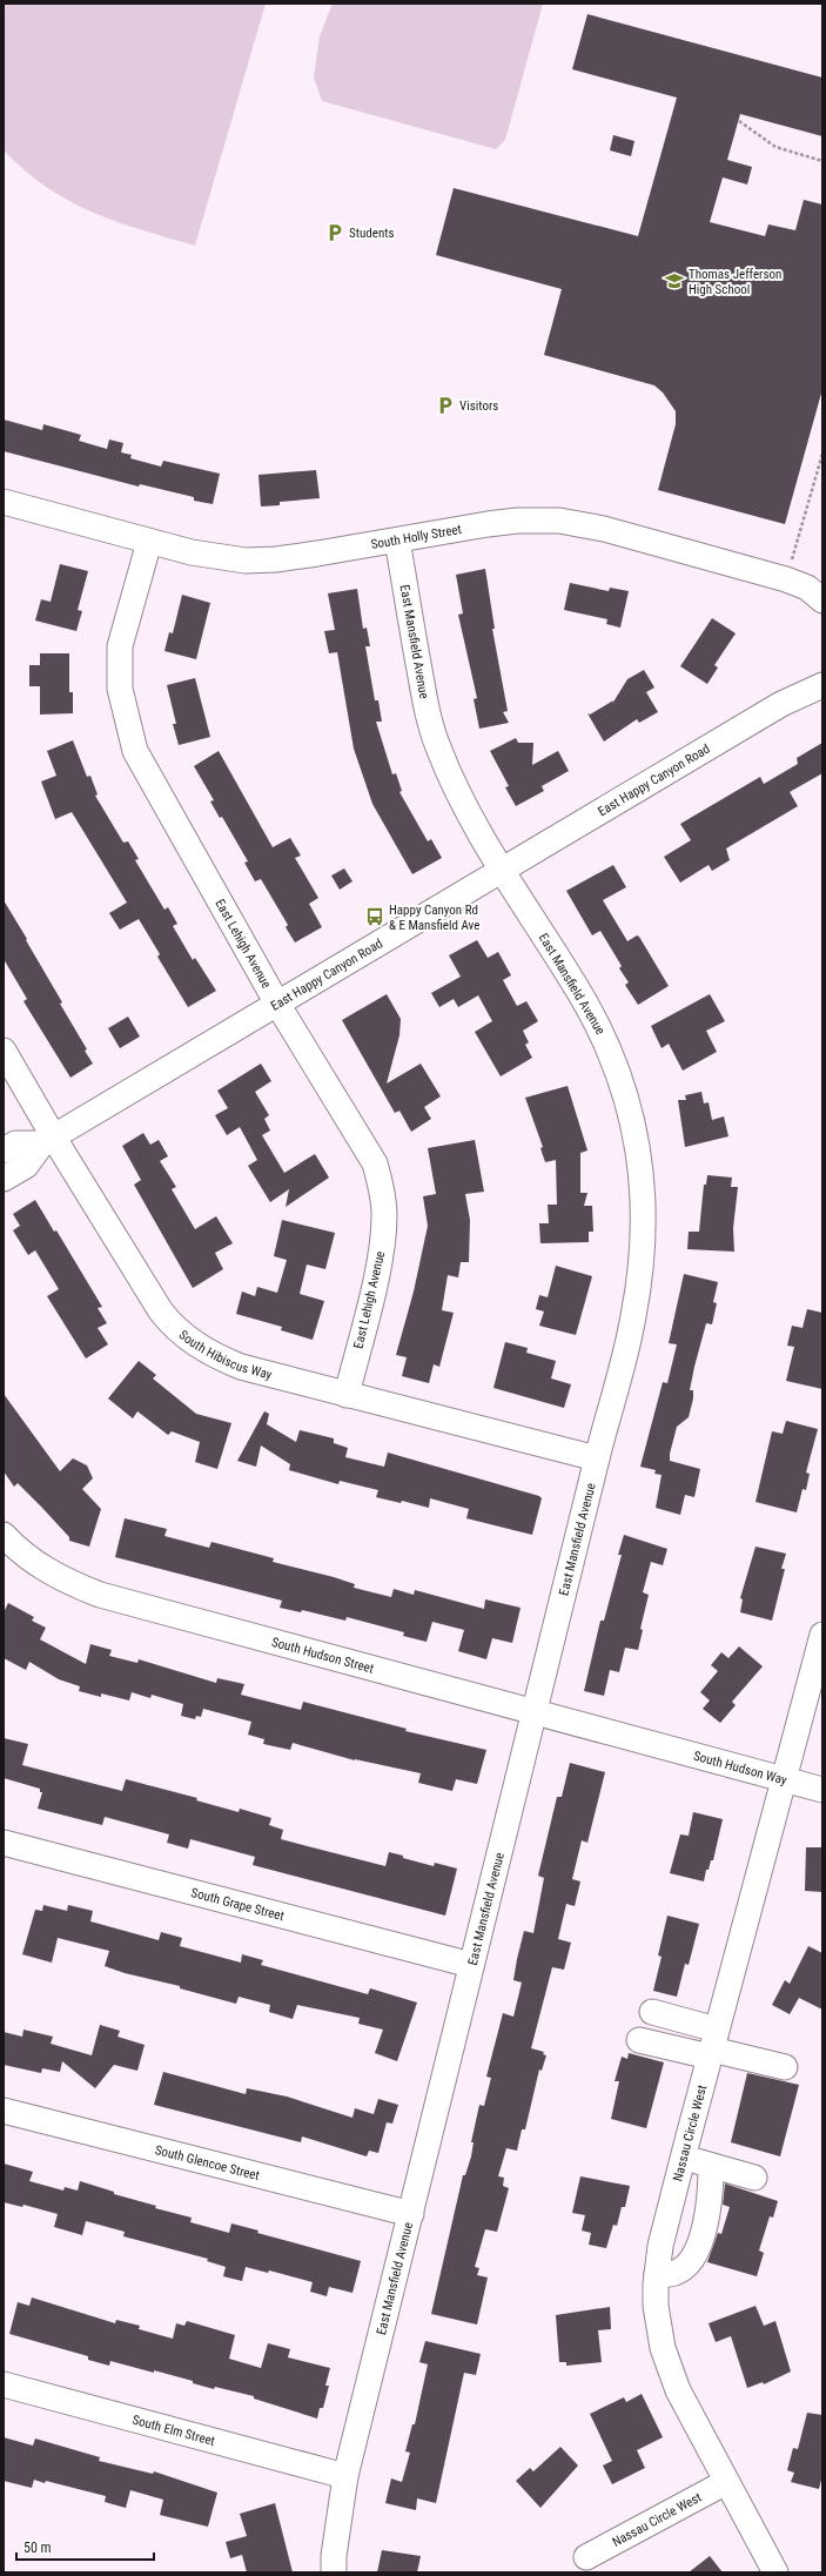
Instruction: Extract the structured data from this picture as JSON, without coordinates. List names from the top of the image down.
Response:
{
  "streets": {
    "street": [
      "South Holly Street",
      "East Mansfield Avenue",
      "East Happy Canyon Road",
      "East Lehigh Avenue",
      "South Hibiscus Way",
      "South Hudson Street",
      "South Hudson Way",
      "South Grape Street",
      "Nassau Circle West",
      "South Glencoe Street",
      "South Elm Street"
    ]
  },
  "crossings": [
    ["South Holly Street", "East Mansfield Avenue"],
    ["South Holly Street", "East Lehigh Avenue"],
    ["East Mansfield Avenue", "East Happy Canyon Road"],
    ["East Mansfield Avenue", "South Hibiscus Way"],
    ["East Mansfield Avenue", "South Hudson Street"],
    ["East Mansfield Avenue", "South Grape Street"],
    ["East Mansfield Avenue", "South Glencoe Street"],
    ["East Mansfield Avenue", "South Elm Street"],
    ["East Happy Canyon Road", "East Lehigh Avenue"],
    ["East Happy Canyon Road", "South Hibiscus Way"],
    ["East Lehigh Avenue", "South Hibiscus Way"],
    ["South Hudson Street", "South Hudson Way"],
    ["South Hudson Way", "Nassau Circle West"]
  ],
  "places": {
    "parking": ["Students", "Visitors"],
    "school or university": ["Thomas Jefferson High School"],
    "bus stop": ["Happy Canyon Rd & E Mansfield Ave"]
  },
  "scale_bar": "50 m"
}
